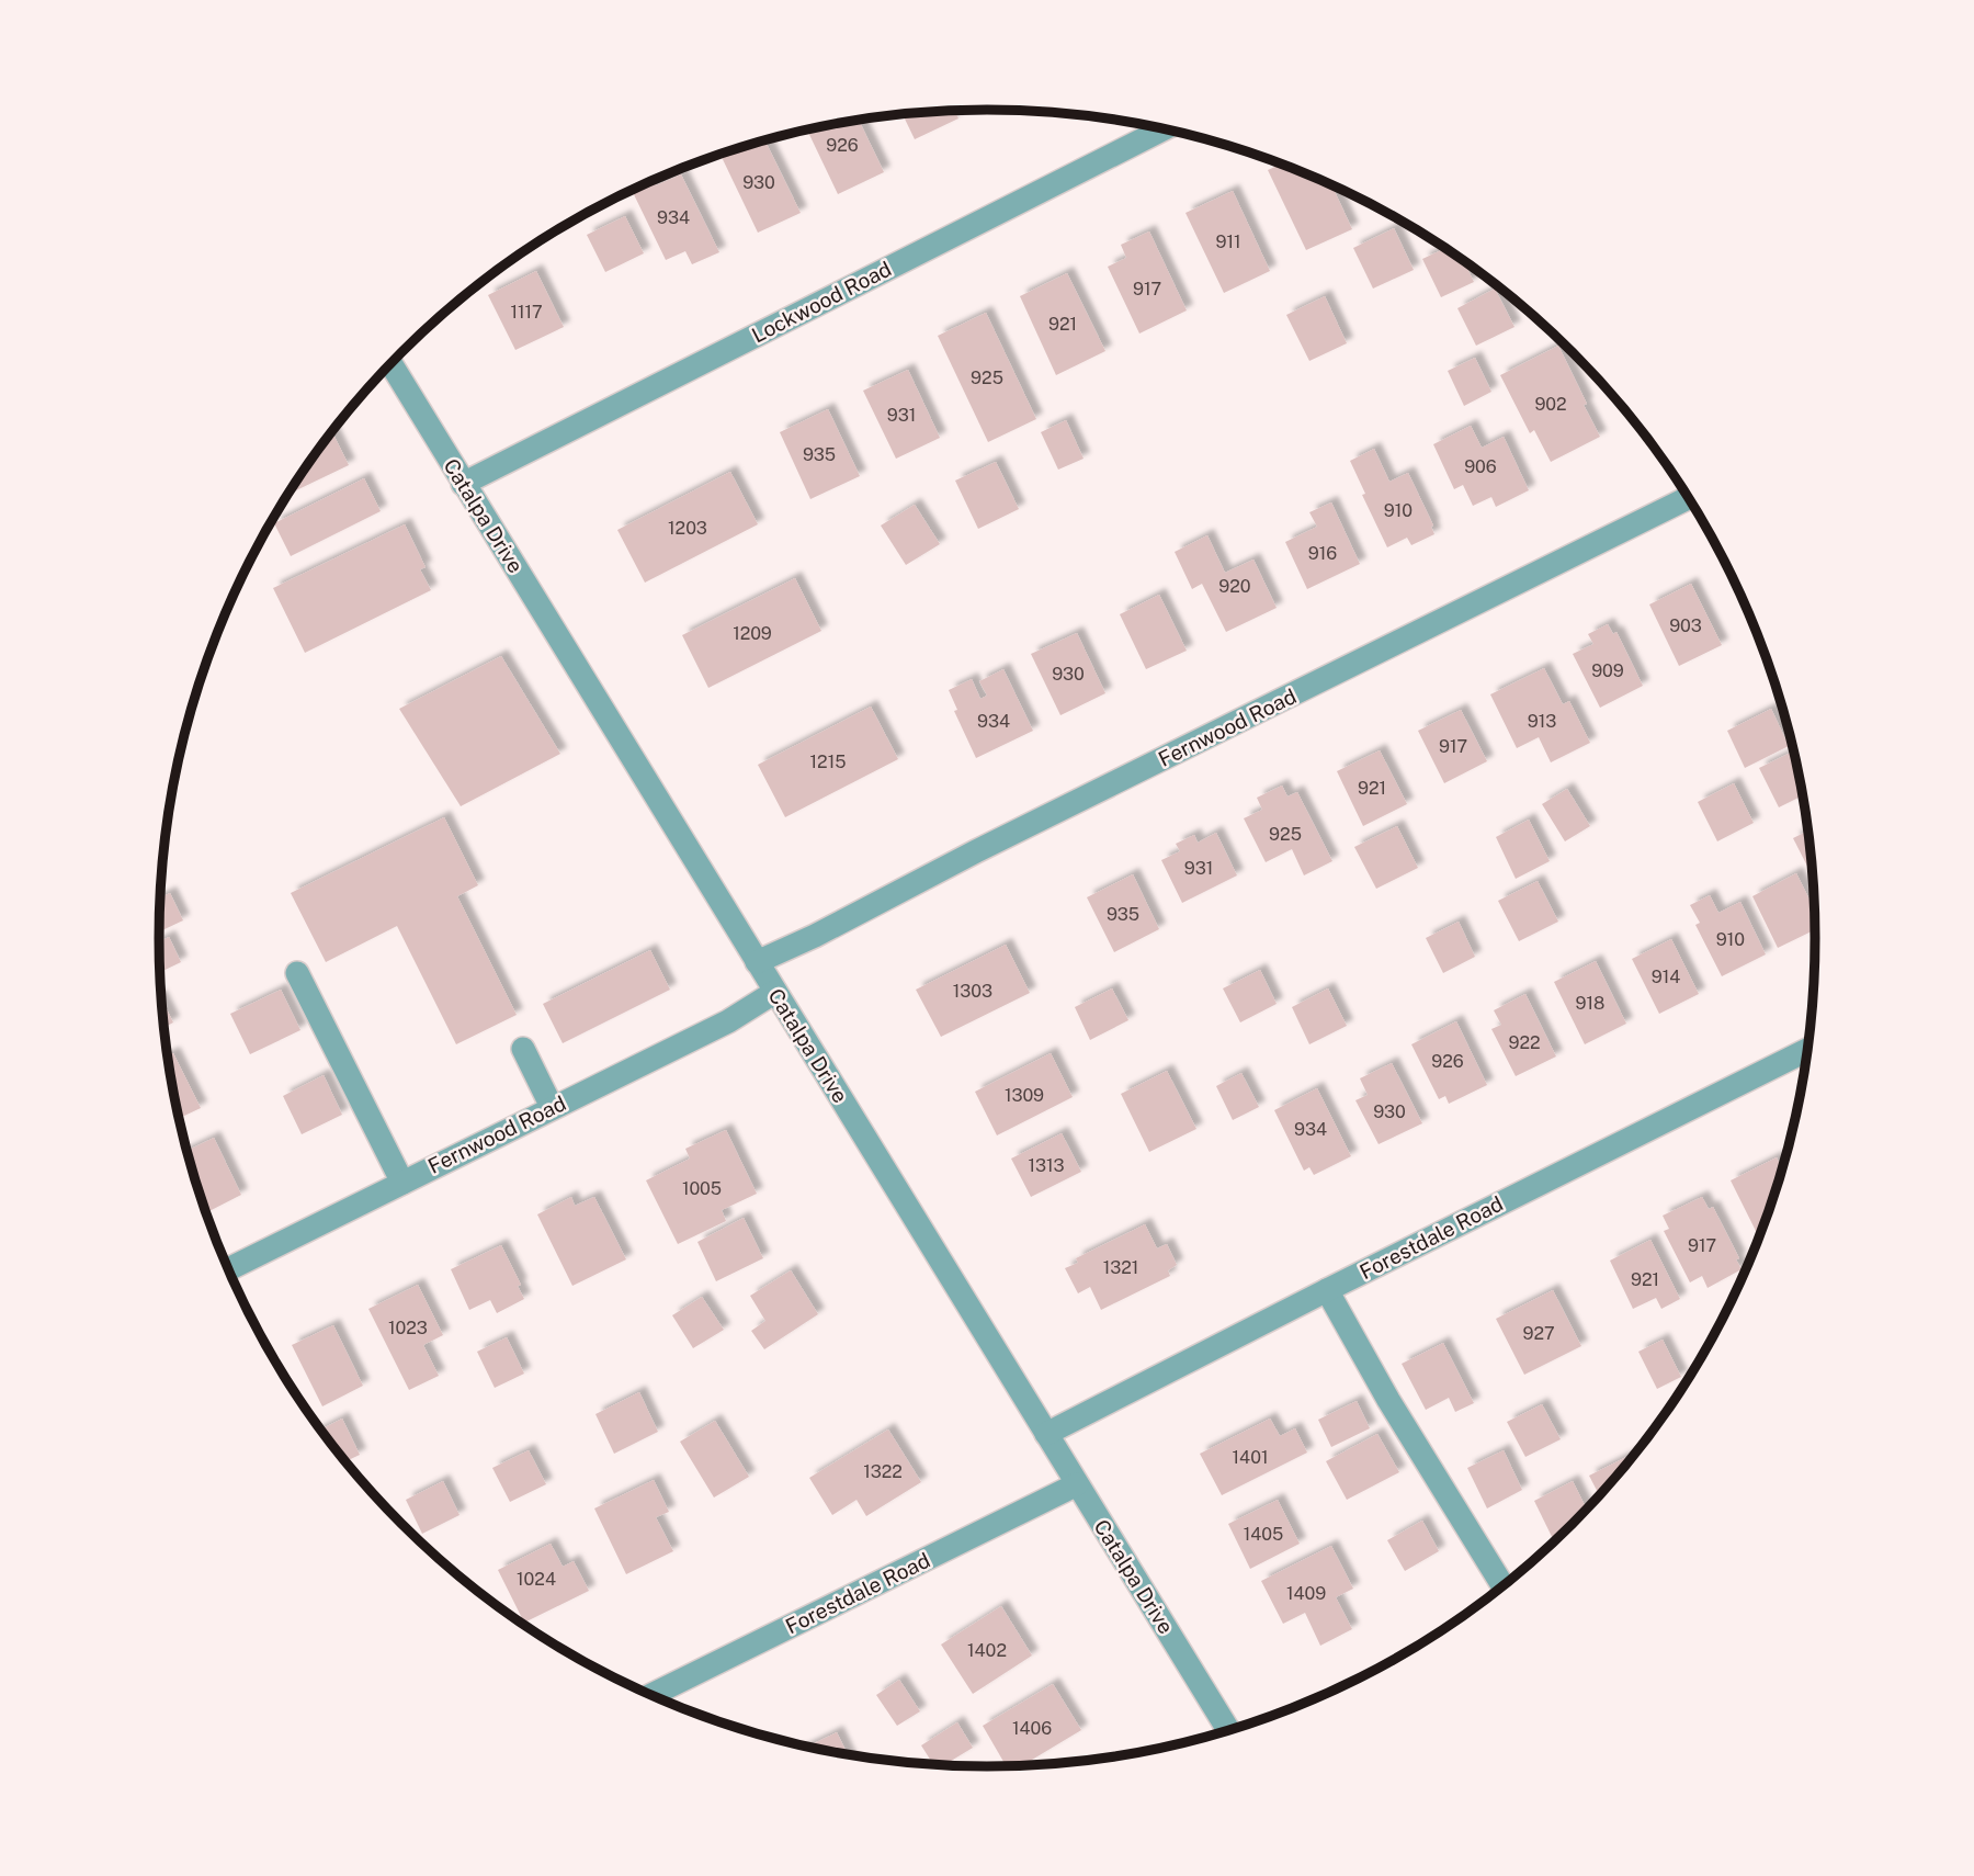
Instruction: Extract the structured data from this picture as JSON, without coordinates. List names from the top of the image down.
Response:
{
  "streets": {
    "street": [
      "Lockwood Road",
      "Catalpa Drive",
      "Fernwood Road",
      "Forestdale Road"
    ]
  },
  "crossings": [
    ["Lockwood Road", "Catalpa Drive"],
    ["Catalpa Drive", "Fernwood Road"],
    ["Catalpa Drive", "Forestdale Road"]
  ],
  "house_numbers": [
    "926",
    "930",
    "934",
    "911",
    "917",
    "1117",
    "921",
    "925",
    "902",
    "931",
    "935",
    "906",
    "910",
    "1203",
    "916",
    "920",
    "903",
    "1209",
    "909",
    "930",
    "934",
    "913",
    "917",
    "1215",
    "921",
    "925",
    "931",
    "935",
    "910",
    "914",
    "1303",
    "918",
    "922",
    "926",
    "1309",
    "930",
    "934",
    "1313",
    "1005",
    "917",
    "1321",
    "921",
    "1023",
    "927",
    "1401",
    "1322",
    "1405",
    "1024",
    "1409",
    "1402",
    "1406"
  ]
}
